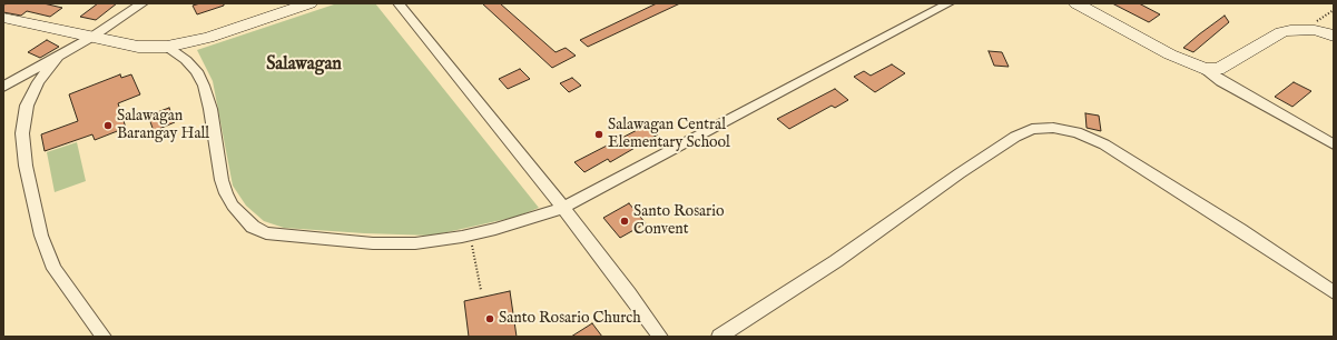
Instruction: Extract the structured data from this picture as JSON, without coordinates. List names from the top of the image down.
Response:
{
  "districts": ["Salawagan"],
  "places": [
    "Salawagan Barangay Hall",
    "Salawagan Central Elementary School",
    "Santo Rosario Convent",
    "Santo Rosario Church"
  ]
}
